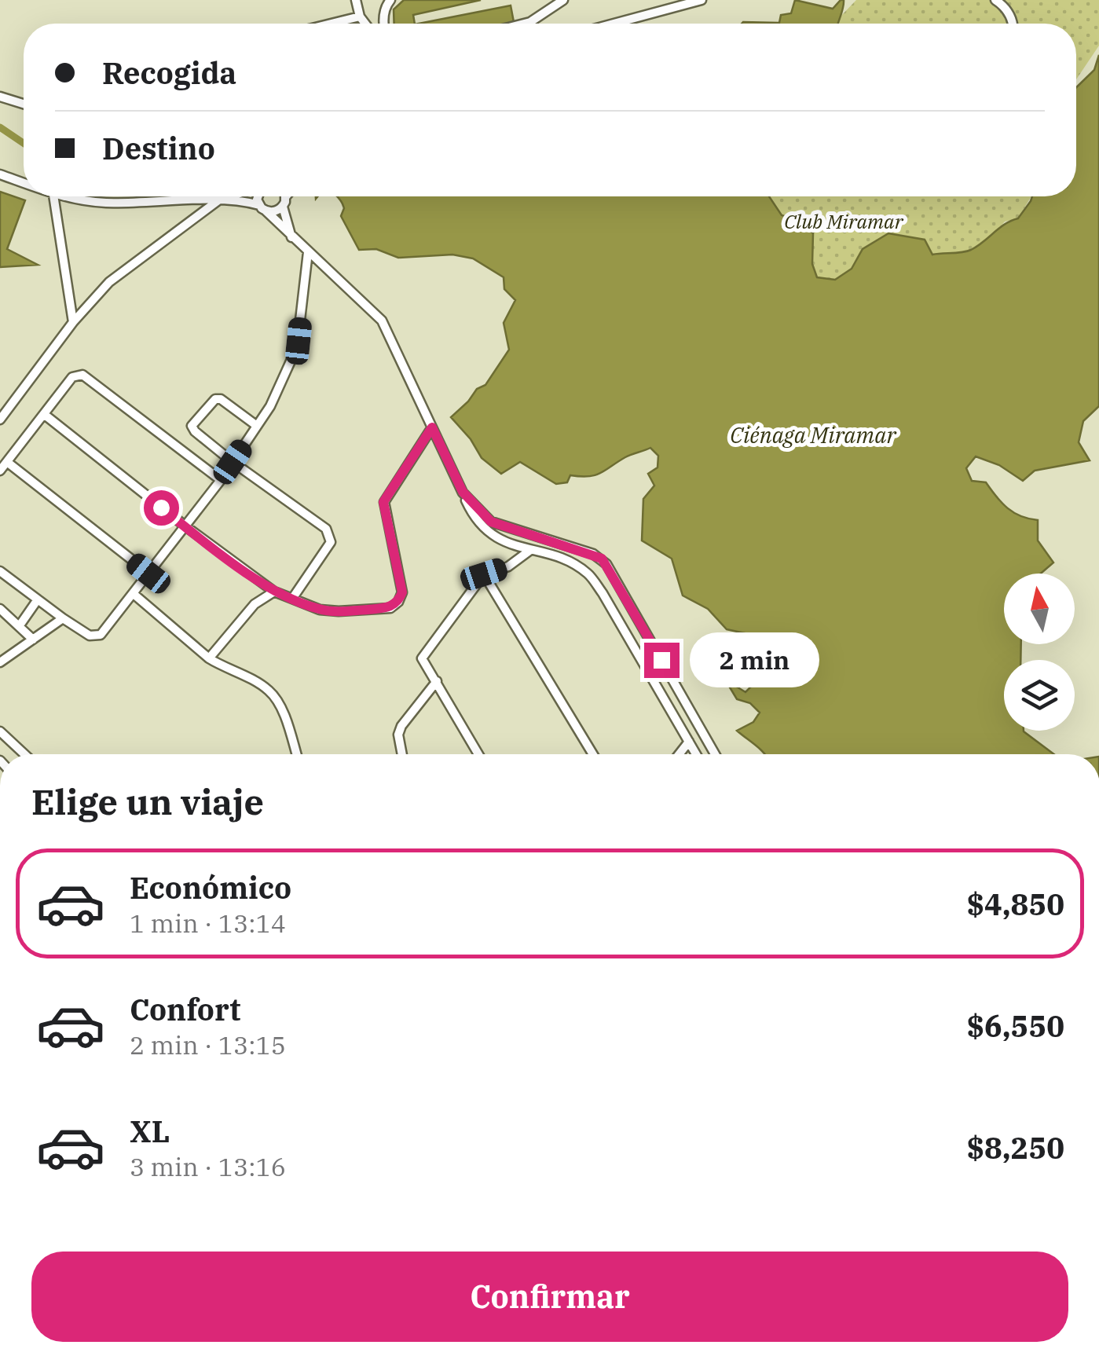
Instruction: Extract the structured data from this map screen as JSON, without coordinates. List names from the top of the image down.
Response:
{
  "water": ["Ciénaga Miramar"],
  "parks": ["Club Miramar"],
  "north": "top",
  "page": {
    "banner": ["Recogida", "Destino"],
    "bubble": "2 min",
    "heading": "Elige un viaje",
    "list": [
      {
        "name": "Económico",
        "note": "1 min · 13:14",
        "value": "$4,850"
      },
      {
        "name": "Confort",
        "note": "2 min · 13:15",
        "value": "$6,550"
      },
      {
        "name": "XL",
        "note": "3 min · 13:16",
        "value": "$8,250"
      }
    ],
    "buttons": "Confirmar"
  }
}
